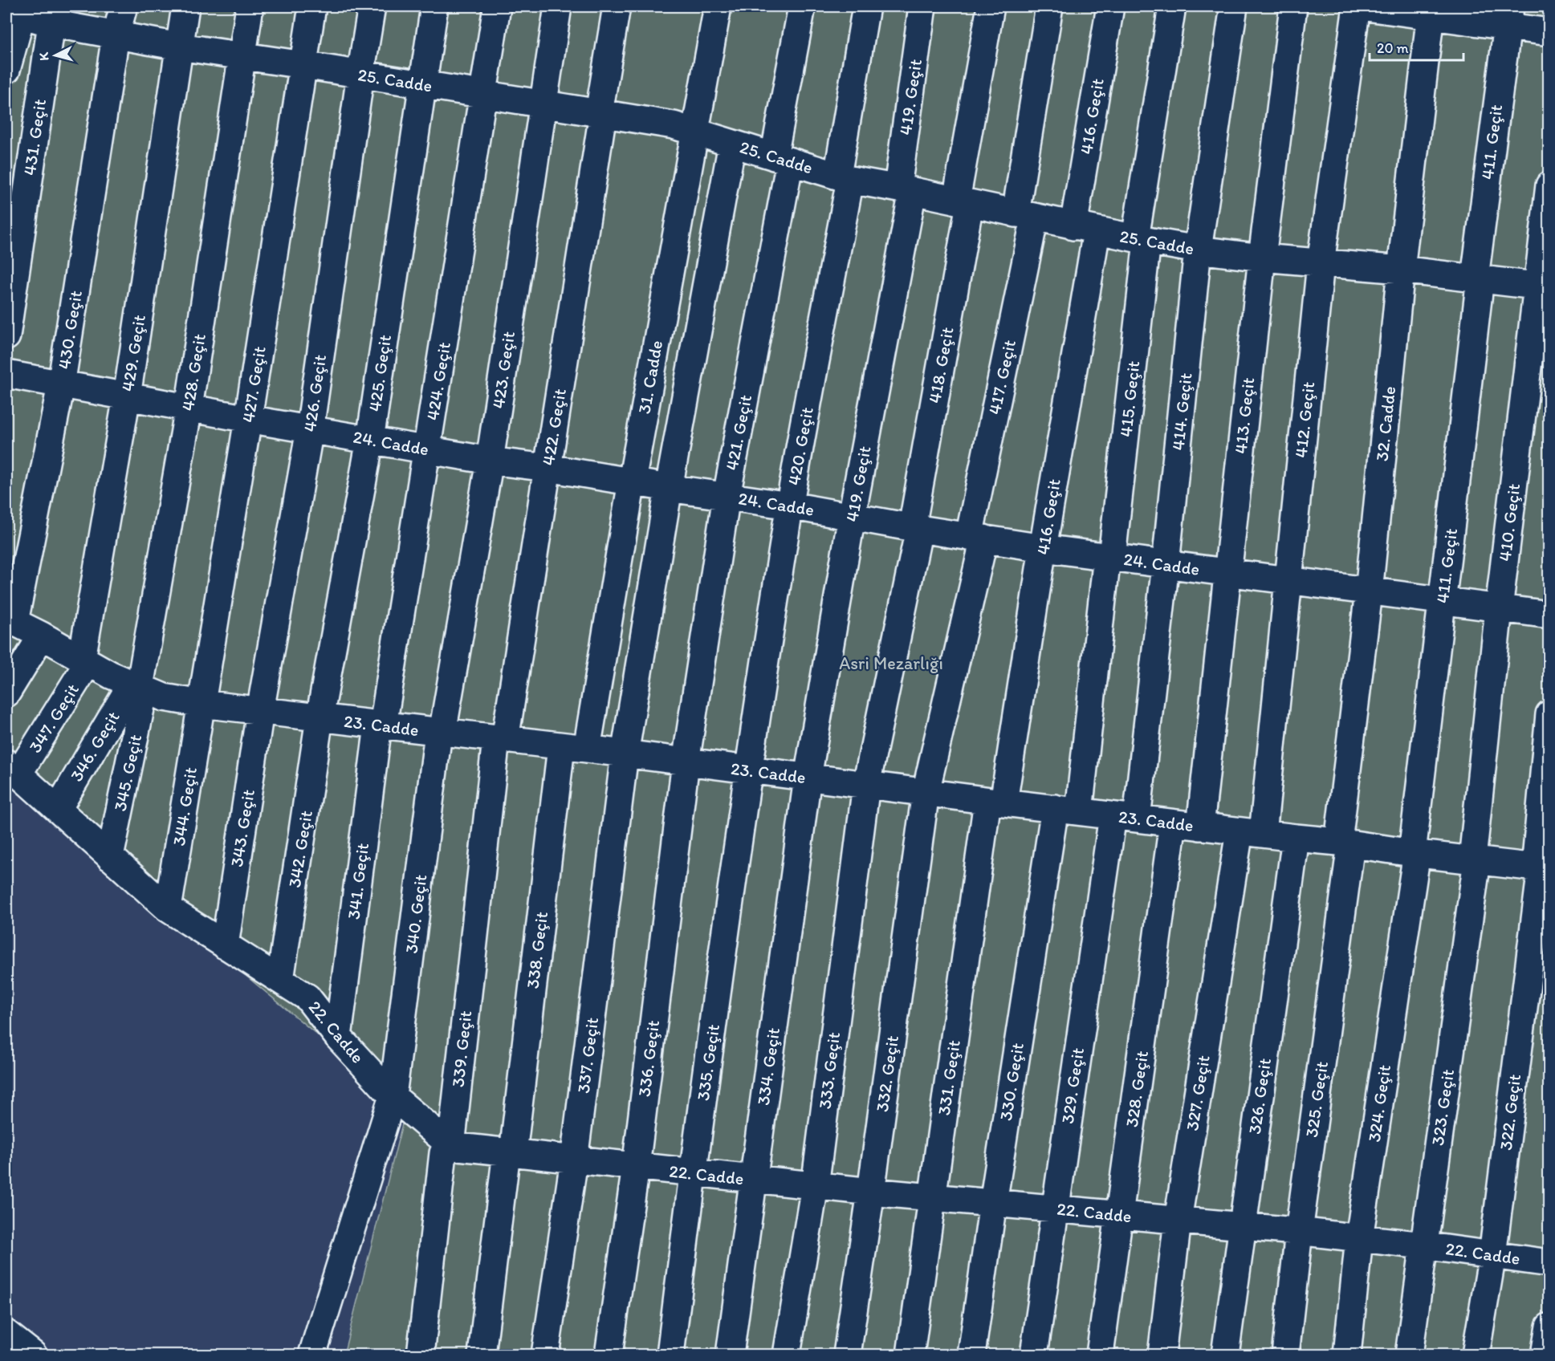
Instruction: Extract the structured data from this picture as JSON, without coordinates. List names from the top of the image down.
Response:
{
  "streets": {
    "lane": [
      "25. Cadde",
      "419. Geçit",
      "416. Geçit",
      "431. Geçit",
      "411. Geçit",
      "430. Geçit",
      "429. Geçit",
      "418. Geçit",
      "423. Geçit",
      "428. Geçit",
      "425. Geçit",
      "31. Cadde",
      "417. Geçit",
      "424. Geçit",
      "427. Geçit",
      "426. Geçit",
      "415. Geçit",
      "414. Geçit",
      "413. Geçit",
      "412. Geçit",
      "32. Cadde",
      "422. Geçit",
      "421. Geçit",
      "24. Cadde",
      "420. Geçit",
      "410. Geçit",
      "347. Geçit",
      "23. Cadde",
      "346. Geçit",
      "345. Geçit",
      "344. Geçit",
      "343. Geçit",
      "342. Geçit",
      "341. Geçit",
      "340. Geçit",
      "338. Geçit",
      "22. Cadde",
      "339. Geçit",
      "337. Geçit",
      "336. Geçit",
      "335. Geçit",
      "334. Geçit",
      "333. Geçit",
      "332. Geçit",
      "331. Geçit",
      "330. Geçit",
      "329. Geçit",
      "328. Geçit",
      "327. Geçit",
      "326. Geçit",
      "325. Geçit",
      "324. Geçit",
      "323. Geçit",
      "322. Geçit"
    ]
  },
  "crossings": [
    ["25. Cadde", "419. Geçit"],
    ["25. Cadde", "416. Geçit"],
    ["25. Cadde", "431. Geçit"],
    ["25. Cadde", "411. Geçit"],
    ["25. Cadde", "430. Geçit"],
    ["25. Cadde", "429. Geçit"],
    ["25. Cadde", "418. Geçit"],
    ["25. Cadde", "423. Geçit"],
    ["25. Cadde", "428. Geçit"],
    ["25. Cadde", "425. Geçit"],
    ["25. Cadde", "31. Cadde"],
    ["25. Cadde", "417. Geçit"],
    ["25. Cadde", "424. Geçit"],
    ["25. Cadde", "427. Geçit"],
    ["25. Cadde", "426. Geçit"],
    ["25. Cadde", "415. Geçit"],
    ["25. Cadde", "414. Geçit"],
    ["25. Cadde", "413. Geçit"],
    ["25. Cadde", "412. Geçit"],
    ["25. Cadde", "32. Cadde"],
    ["25. Cadde", "422. Geçit"],
    ["25. Cadde", "421. Geçit"],
    ["25. Cadde", "420. Geçit"],
    ["25. Cadde", "410. Geçit"],
    ["25. Cadde", "337. Geçit"],
    ["419. Geçit", "24. Cadde"],
    ["419. Geçit", "23. Cadde"],
    ["419. Geçit", "334. Geçit"],
    ["416. Geçit", "24. Cadde"],
    ["416. Geçit", "23. Cadde"],
    ["416. Geçit", "331. Geçit"],
    ["411. Geçit", "24. Cadde"],
    ["411. Geçit", "23. Cadde"],
    ["411. Geçit", "324. Geçit"],
    ["430. Geçit", "24. Cadde"],
    ["430. Geçit", "23. Cadde"],
    ["429. Geçit", "24. Cadde"],
    ["429. Geçit", "347. Geçit"],
    ["429. Geçit", "23. Cadde"],
    ["418. Geçit", "24. Cadde"],
    ["418. Geçit", "23. Cadde"],
    ["418. Geçit", "333. Geçit"],
    ["423. Geçit", "24. Cadde"],
    ["423. Geçit", "23. Cadde"],
    ["423. Geçit", "340. Geçit"],
    ["428. Geçit", "24. Cadde"],
    ["428. Geçit", "23. Cadde"],
    ["428. Geçit", "346. Geçit"],
    ["428. Geçit", "345. Geçit"],
    ["425. Geçit", "24. Cadde"],
    ["425. Geçit", "23. Cadde"],
    ["425. Geçit", "342. Geçit"],
    ["31. Cadde", "24. Cadde"],
    ["31. Cadde", "23. Cadde"],
    ["417. Geçit", "24. Cadde"],
    ["417. Geçit", "23. Cadde"],
    ["417. Geçit", "332. Geçit"],
    ["424. Geçit", "24. Cadde"],
    ["424. Geçit", "23. Cadde"],
    ["424. Geçit", "341. Geçit"],
    ["427. Geçit", "24. Cadde"],
    ["427. Geçit", "23. Cadde"],
    ["427. Geçit", "344. Geçit"],
    ["426. Geçit", "24. Cadde"],
    ["426. Geçit", "23. Cadde"],
    ["426. Geçit", "343. Geçit"],
    ["415. Geçit", "24. Cadde"],
    ["415. Geçit", "23. Cadde"],
    ["415. Geçit", "330. Geçit"],
    ["414. Geçit", "24. Cadde"],
    ["414. Geçit", "23. Cadde"],
    ["414. Geçit", "329. Geçit"],
    ["413. Geçit", "24. Cadde"],
    ["413. Geçit", "23. Cadde"],
    ["412. Geçit", "24. Cadde"],
    ["412. Geçit", "23. Cadde"],
    ["412. Geçit", "327. Geçit"],
    ["32. Cadde", "24. Cadde"],
    ["32. Cadde", "23. Cadde"],
    ["32. Cadde", "325. Geçit"],
    ["422. Geçit", "24. Cadde"],
    ["422. Geçit", "23. Cadde"],
    ["422. Geçit", "339. Geçit"],
    ["421. Geçit", "24. Cadde"],
    ["421. Geçit", "23. Cadde"],
    ["421. Geçit", "336. Geçit"],
    ["24. Cadde", "420. Geçit"],
    ["24. Cadde", "410. Geçit"],
    ["24. Cadde", "337. Geçit"],
    ["420. Geçit", "23. Cadde"],
    ["420. Geçit", "335. Geçit"],
    ["410. Geçit", "23. Cadde"],
    ["410. Geçit", "323. Geçit"],
    ["347. Geçit", "23. Cadde"],
    ["347. Geçit", "22. Cadde"],
    ["23. Cadde", "346. Geçit"],
    ["23. Cadde", "345. Geçit"],
    ["23. Cadde", "344. Geçit"],
    ["23. Cadde", "343. Geçit"],
    ["23. Cadde", "342. Geçit"],
    ["23. Cadde", "341. Geçit"],
    ["23. Cadde", "340. Geçit"],
    ["23. Cadde", "338. Geçit"],
    ["23. Cadde", "339. Geçit"],
    ["23. Cadde", "337. Geçit"],
    ["23. Cadde", "336. Geçit"],
    ["23. Cadde", "335. Geçit"],
    ["23. Cadde", "334. Geçit"],
    ["23. Cadde", "333. Geçit"],
    ["23. Cadde", "332. Geçit"],
    ["23. Cadde", "331. Geçit"],
    ["23. Cadde", "330. Geçit"],
    ["23. Cadde", "329. Geçit"],
    ["23. Cadde", "328. Geçit"],
    ["23. Cadde", "327. Geçit"],
    ["23. Cadde", "326. Geçit"],
    ["23. Cadde", "325. Geçit"],
    ["23. Cadde", "324. Geçit"],
    ["23. Cadde", "323. Geçit"],
    ["23. Cadde", "322. Geçit"],
    ["346. Geçit", "345. Geçit"],
    ["346. Geçit", "22. Cadde"],
    ["345. Geçit", "22. Cadde"],
    ["344. Geçit", "22. Cadde"],
    ["343. Geçit", "22. Cadde"],
    ["342. Geçit", "22. Cadde"],
    ["341. Geçit", "22. Cadde"],
    ["340. Geçit", "22. Cadde"],
    ["338. Geçit", "22. Cadde"],
    ["22. Cadde", "339. Geçit"],
    ["22. Cadde", "337. Geçit"],
    ["22. Cadde", "336. Geçit"],
    ["22. Cadde", "335. Geçit"],
    ["22. Cadde", "334. Geçit"],
    ["22. Cadde", "333. Geçit"],
    ["22. Cadde", "332. Geçit"],
    ["22. Cadde", "331. Geçit"],
    ["22. Cadde", "330. Geçit"],
    ["22. Cadde", "329. Geçit"],
    ["22. Cadde", "328. Geçit"],
    ["22. Cadde", "327. Geçit"],
    ["22. Cadde", "326. Geçit"],
    ["22. Cadde", "325. Geçit"],
    ["22. Cadde", "324. Geçit"],
    ["22. Cadde", "323. Geçit"],
    ["22. Cadde", "322. Geçit"]
  ],
  "parks": ["Asri Mezarlığı"],
  "scale_bar": "20 m",
  "north": "left"
}
